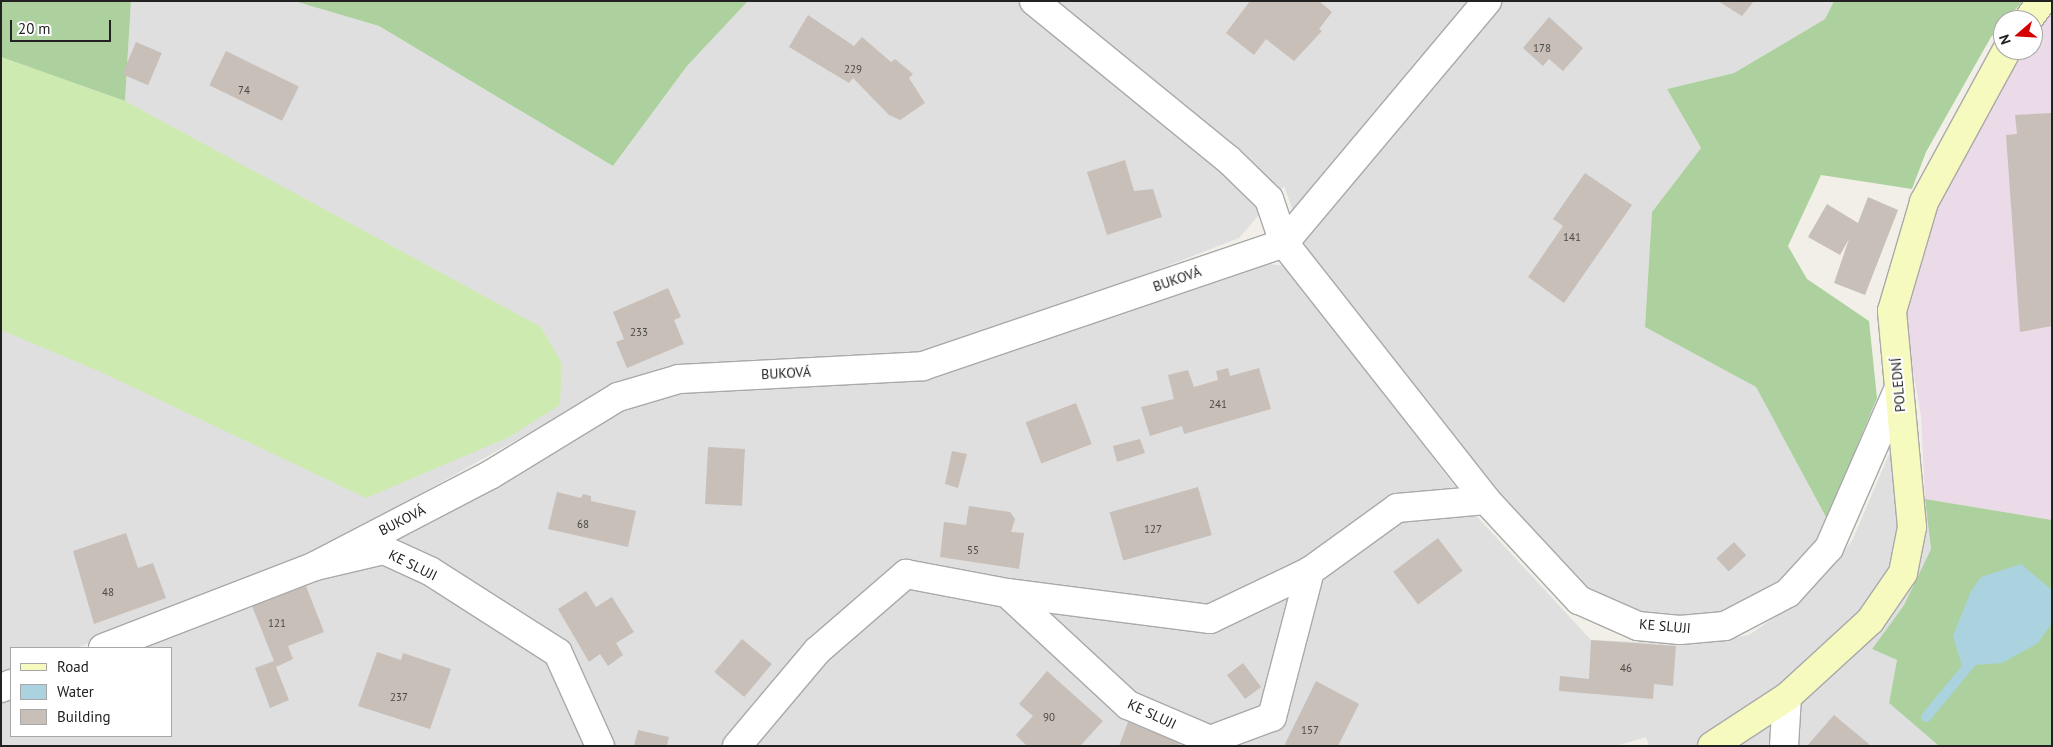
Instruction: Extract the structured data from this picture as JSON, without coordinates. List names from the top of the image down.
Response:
{
  "streets": {
    "street": ["BUKOVÁ", "POLEDNÍ", "KE SLUJI"]
  },
  "crossings": [
    ["BUKOVÁ", "KE SLUJI"],
    ["POLEDNÍ", "KE SLUJI"]
  ],
  "house_numbers": [
    "178",
    "229",
    "74",
    "141",
    "233",
    "241",
    "68",
    "127",
    "55",
    "48",
    "121",
    "46",
    "237",
    "90",
    "157"
  ],
  "legend": ["Road", "Water", "Building"],
  "scale_bar": "20 m",
  "north": "left"
}
